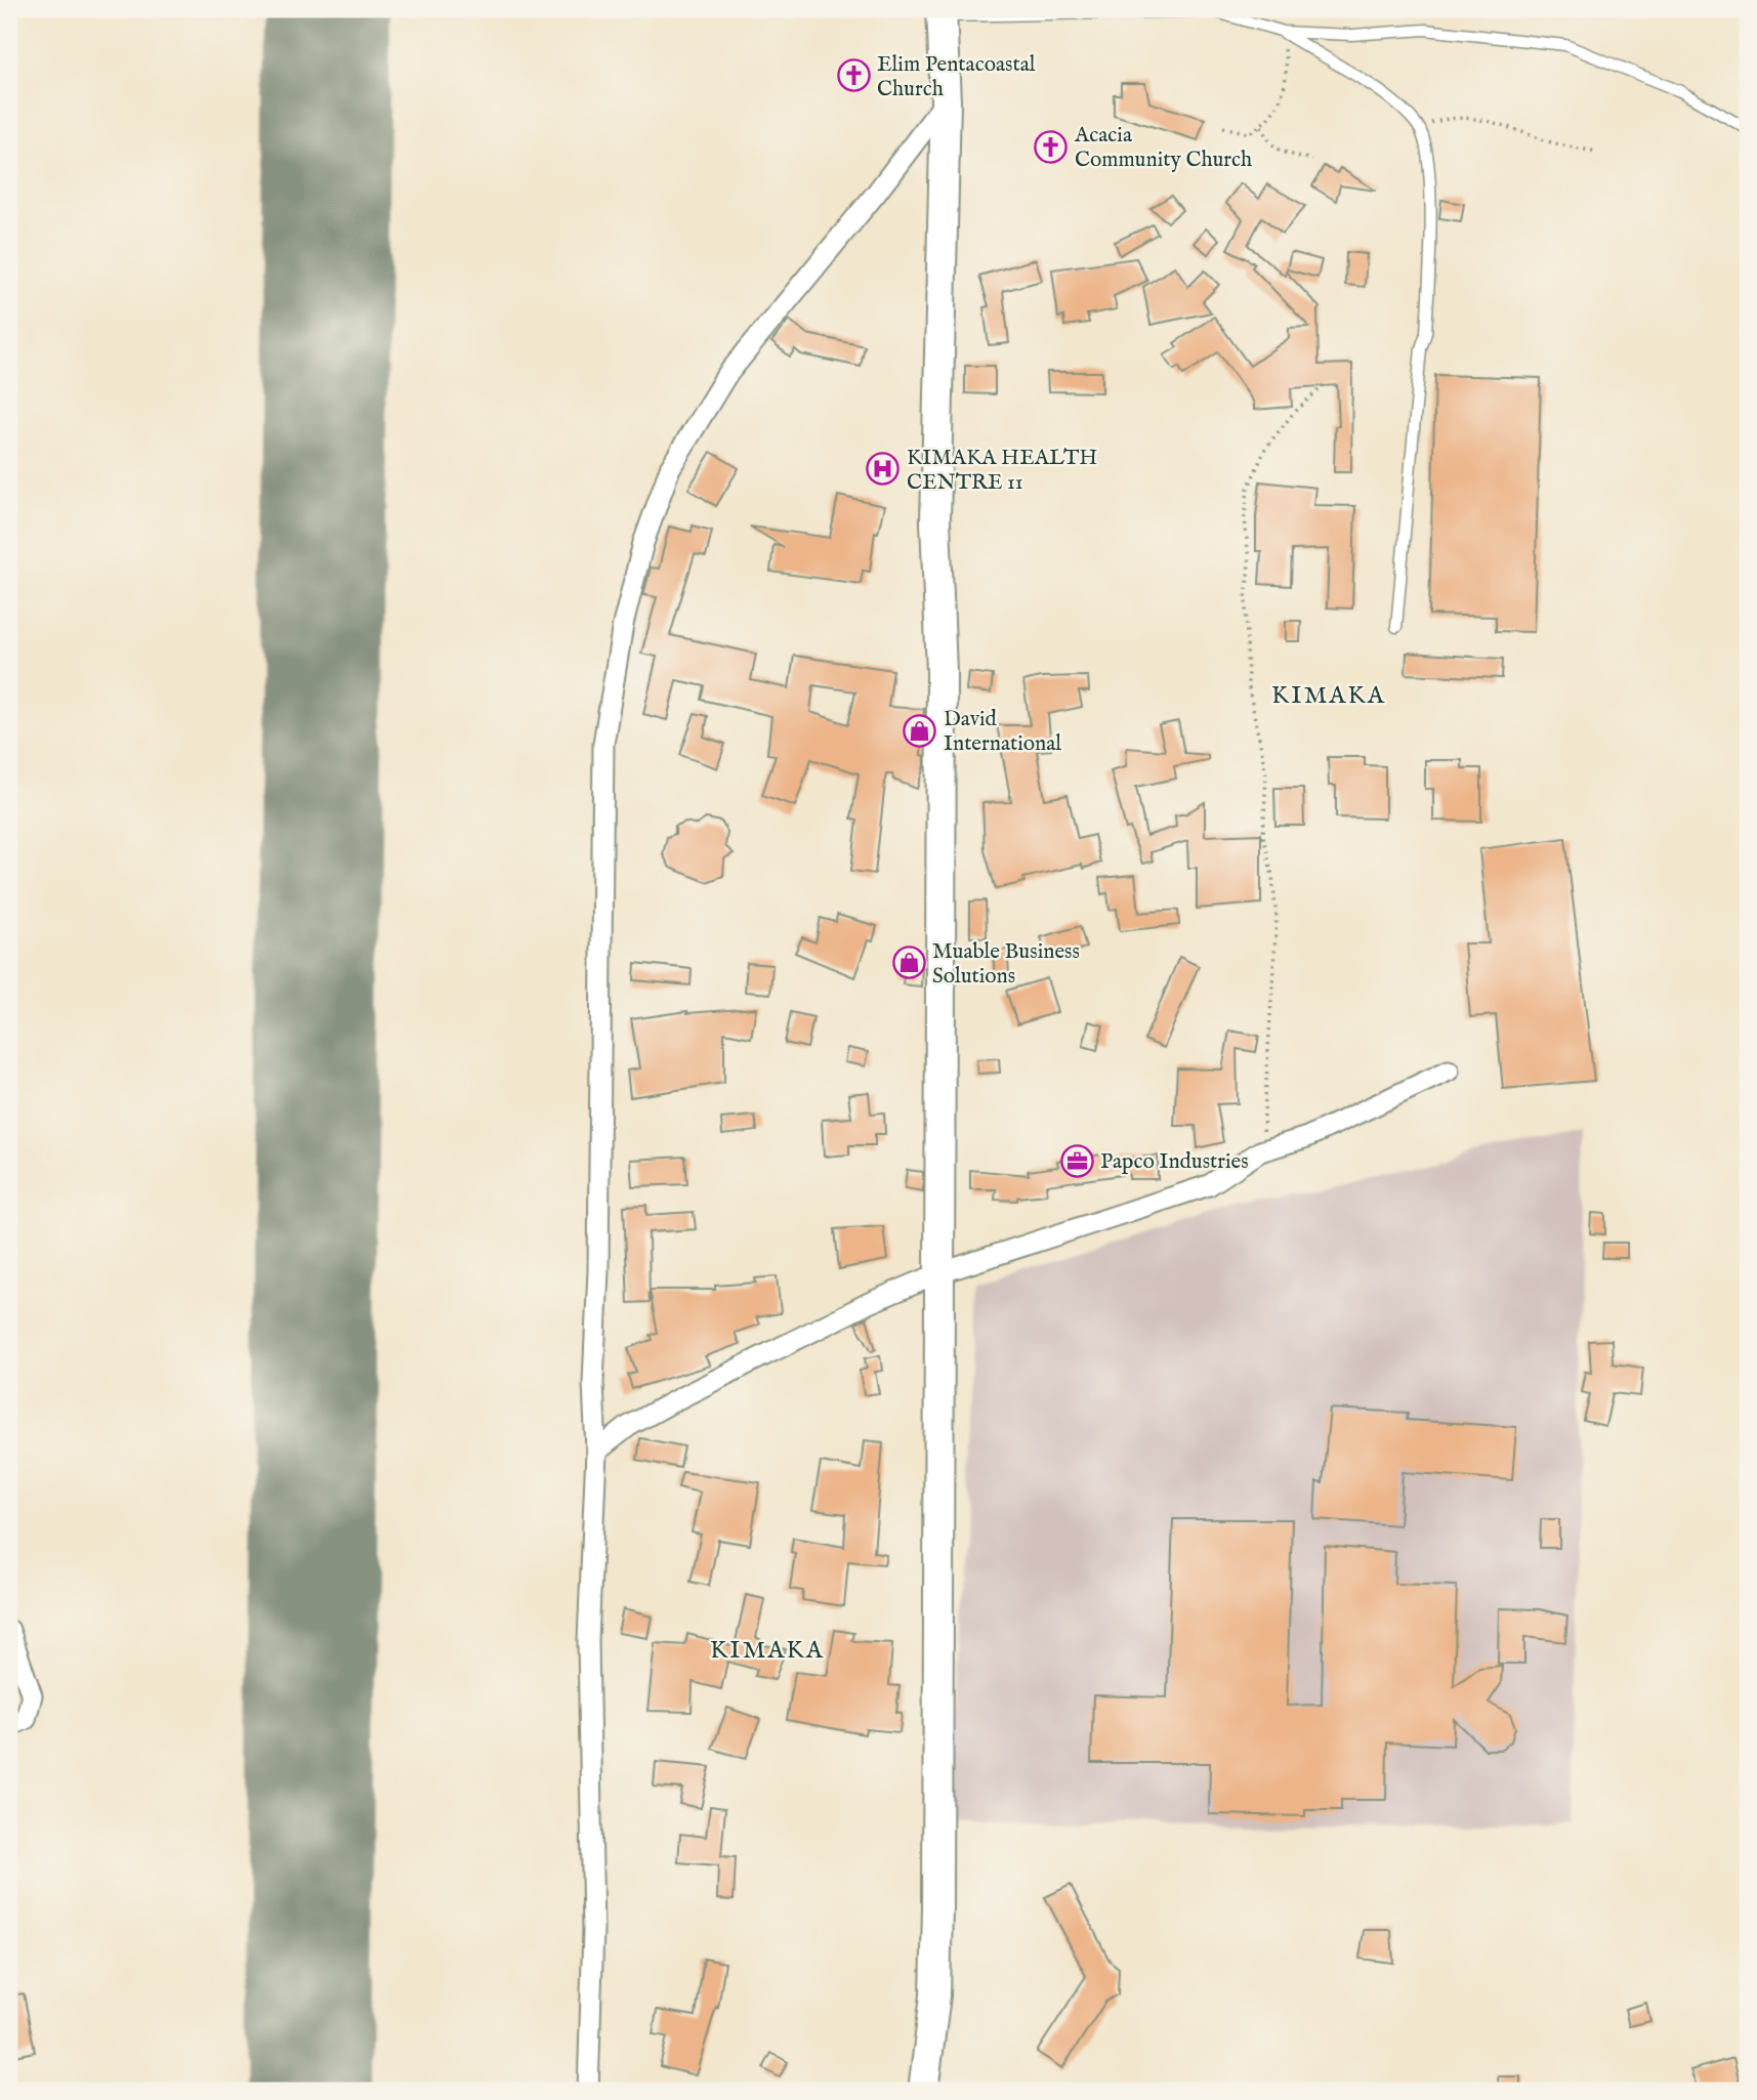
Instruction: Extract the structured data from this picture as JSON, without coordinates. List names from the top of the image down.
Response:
{
  "districts": ["KIMAKA", "KIMAKA"],
  "places": {
    "church": ["Elim Pentacoastal Church", "Acacia Community Church"],
    "hospital": ["KIMAKA HEALTH CENTRE 11"],
    "shop": ["David International", "Muable Business Solutions"],
    "office": ["Papco Industries"]
  }
}
